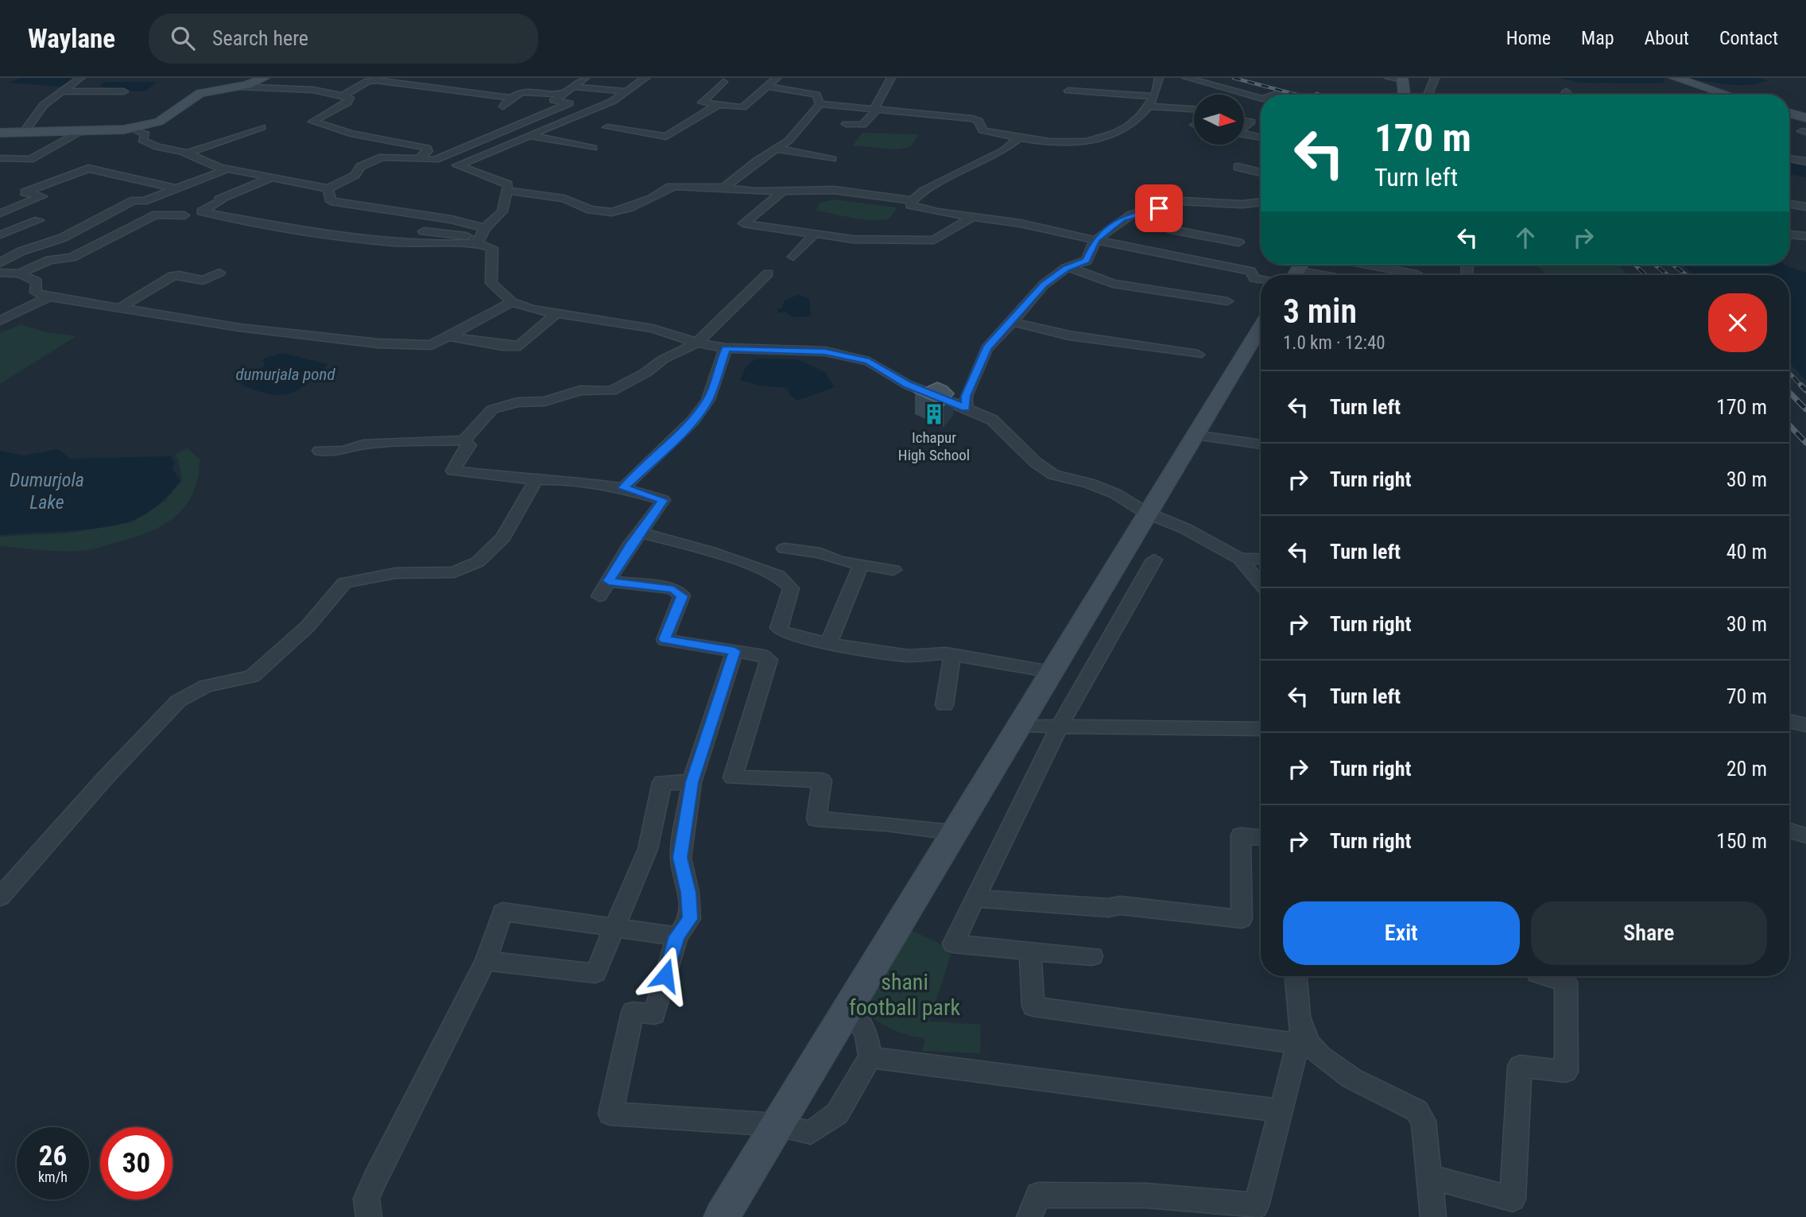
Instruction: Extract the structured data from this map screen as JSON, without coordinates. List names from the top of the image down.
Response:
{
  "water": ["dumurjala pond", "Dumurjola Lake"],
  "parks": ["shani football park"],
  "places": {
    "building": ["Ichapur High School"]
  },
  "north": "right",
  "page": {
    "header": "Waylane",
    "search": "Search here",
    "nav": [
      "Home",
      "Map",
      "About",
      "Contact"
    ],
    "turn": ["170 m", "Turn left"],
    "heading": ["3 min", "1.0 km · 12:40"],
    "list": [
      {
        "name": "Turn left",
        "value": "170 m"
      },
      {
        "name": "Turn right",
        "value": "30 m"
      },
      {
        "name": "Turn left",
        "value": "40 m"
      },
      {
        "name": "Turn right",
        "value": "30 m"
      },
      {
        "name": "Turn left",
        "value": "70 m"
      },
      {
        "name": "Turn right",
        "value": "20 m"
      },
      {
        "name": "Turn right",
        "value": "150 m"
      }
    ],
    "buttons": ["Exit", "Share"],
    "speed": "26 km/h",
    "limit": "30"
  }
}
